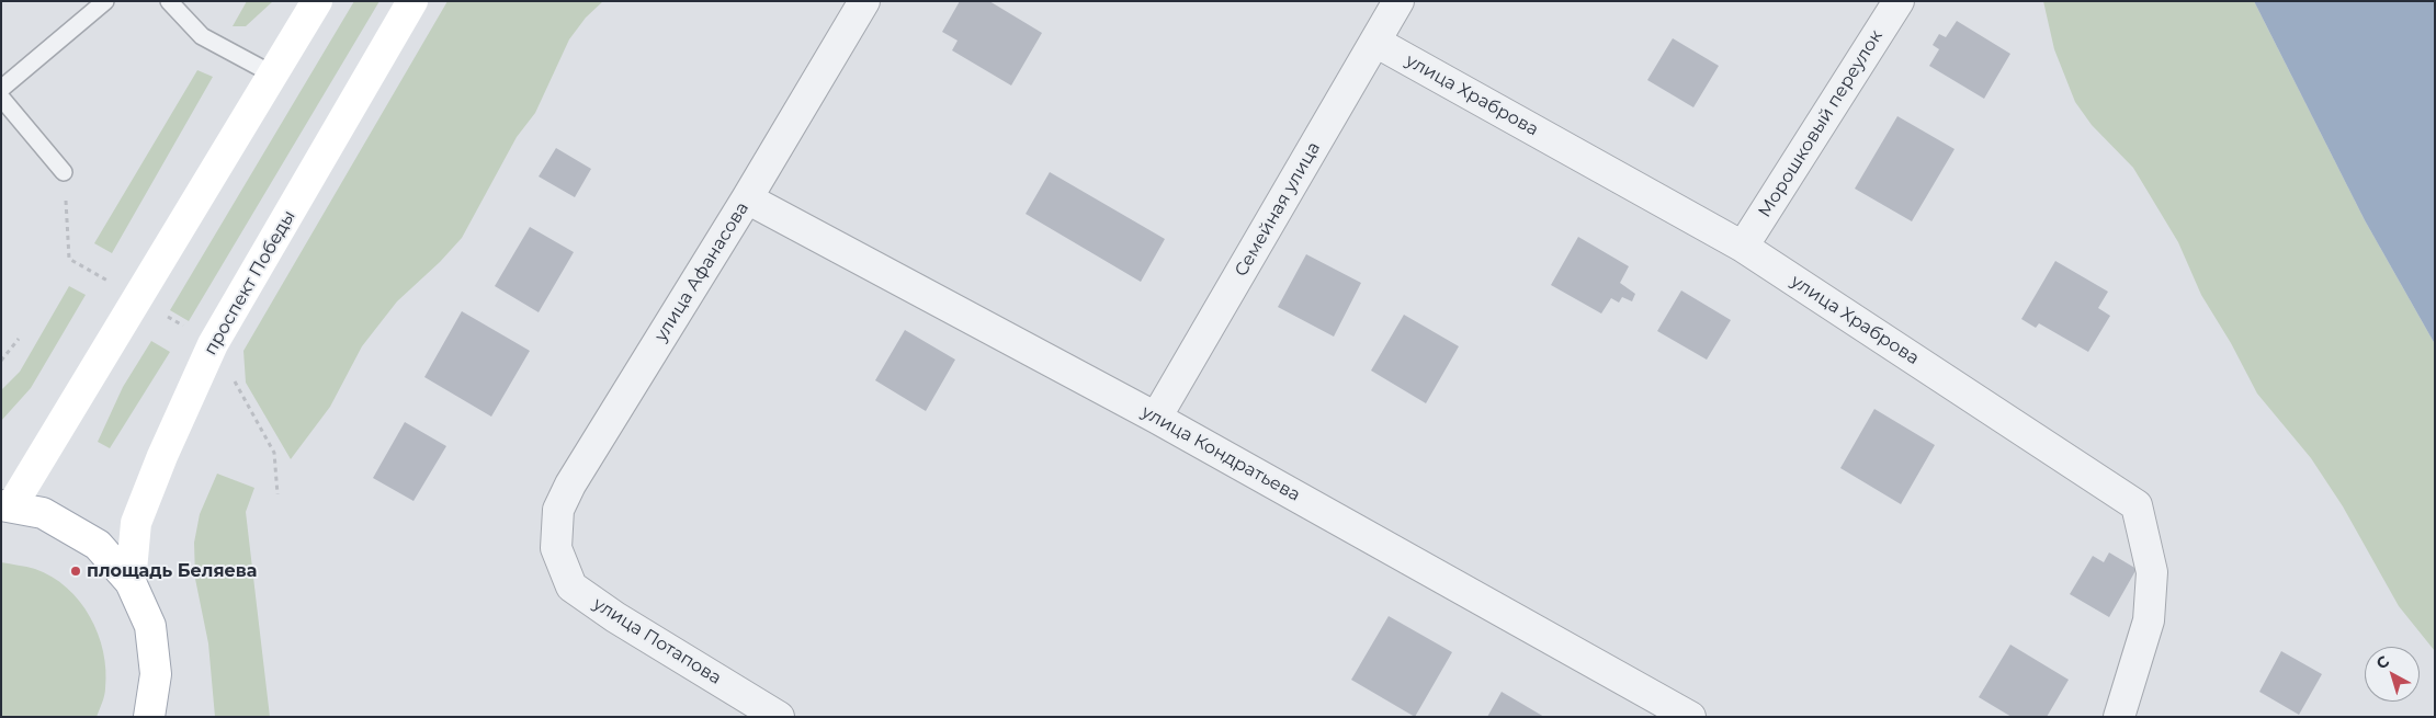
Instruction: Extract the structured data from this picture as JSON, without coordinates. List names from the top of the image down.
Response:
{
  "streets": {
    "main road": ["проспект Победы"],
    "street": [
      "улица Храброва",
      "Морошковый переулок",
      "Семейная улица",
      "улица Афанасова",
      "улица Кондратьева",
      "улица Потапова"
    ]
  },
  "crossings": [
    ["улица Храброва", "Морошковый переулок"],
    ["улица Храброва", "Семейная улица"],
    ["Семейная улица", "улица Кондратьева"],
    ["улица Афанасова", "улица Кондратьева"],
    ["улица Афанасова", "улица Потапова"]
  ],
  "places": ["площадь Беляева"],
  "north": "top left"
}
